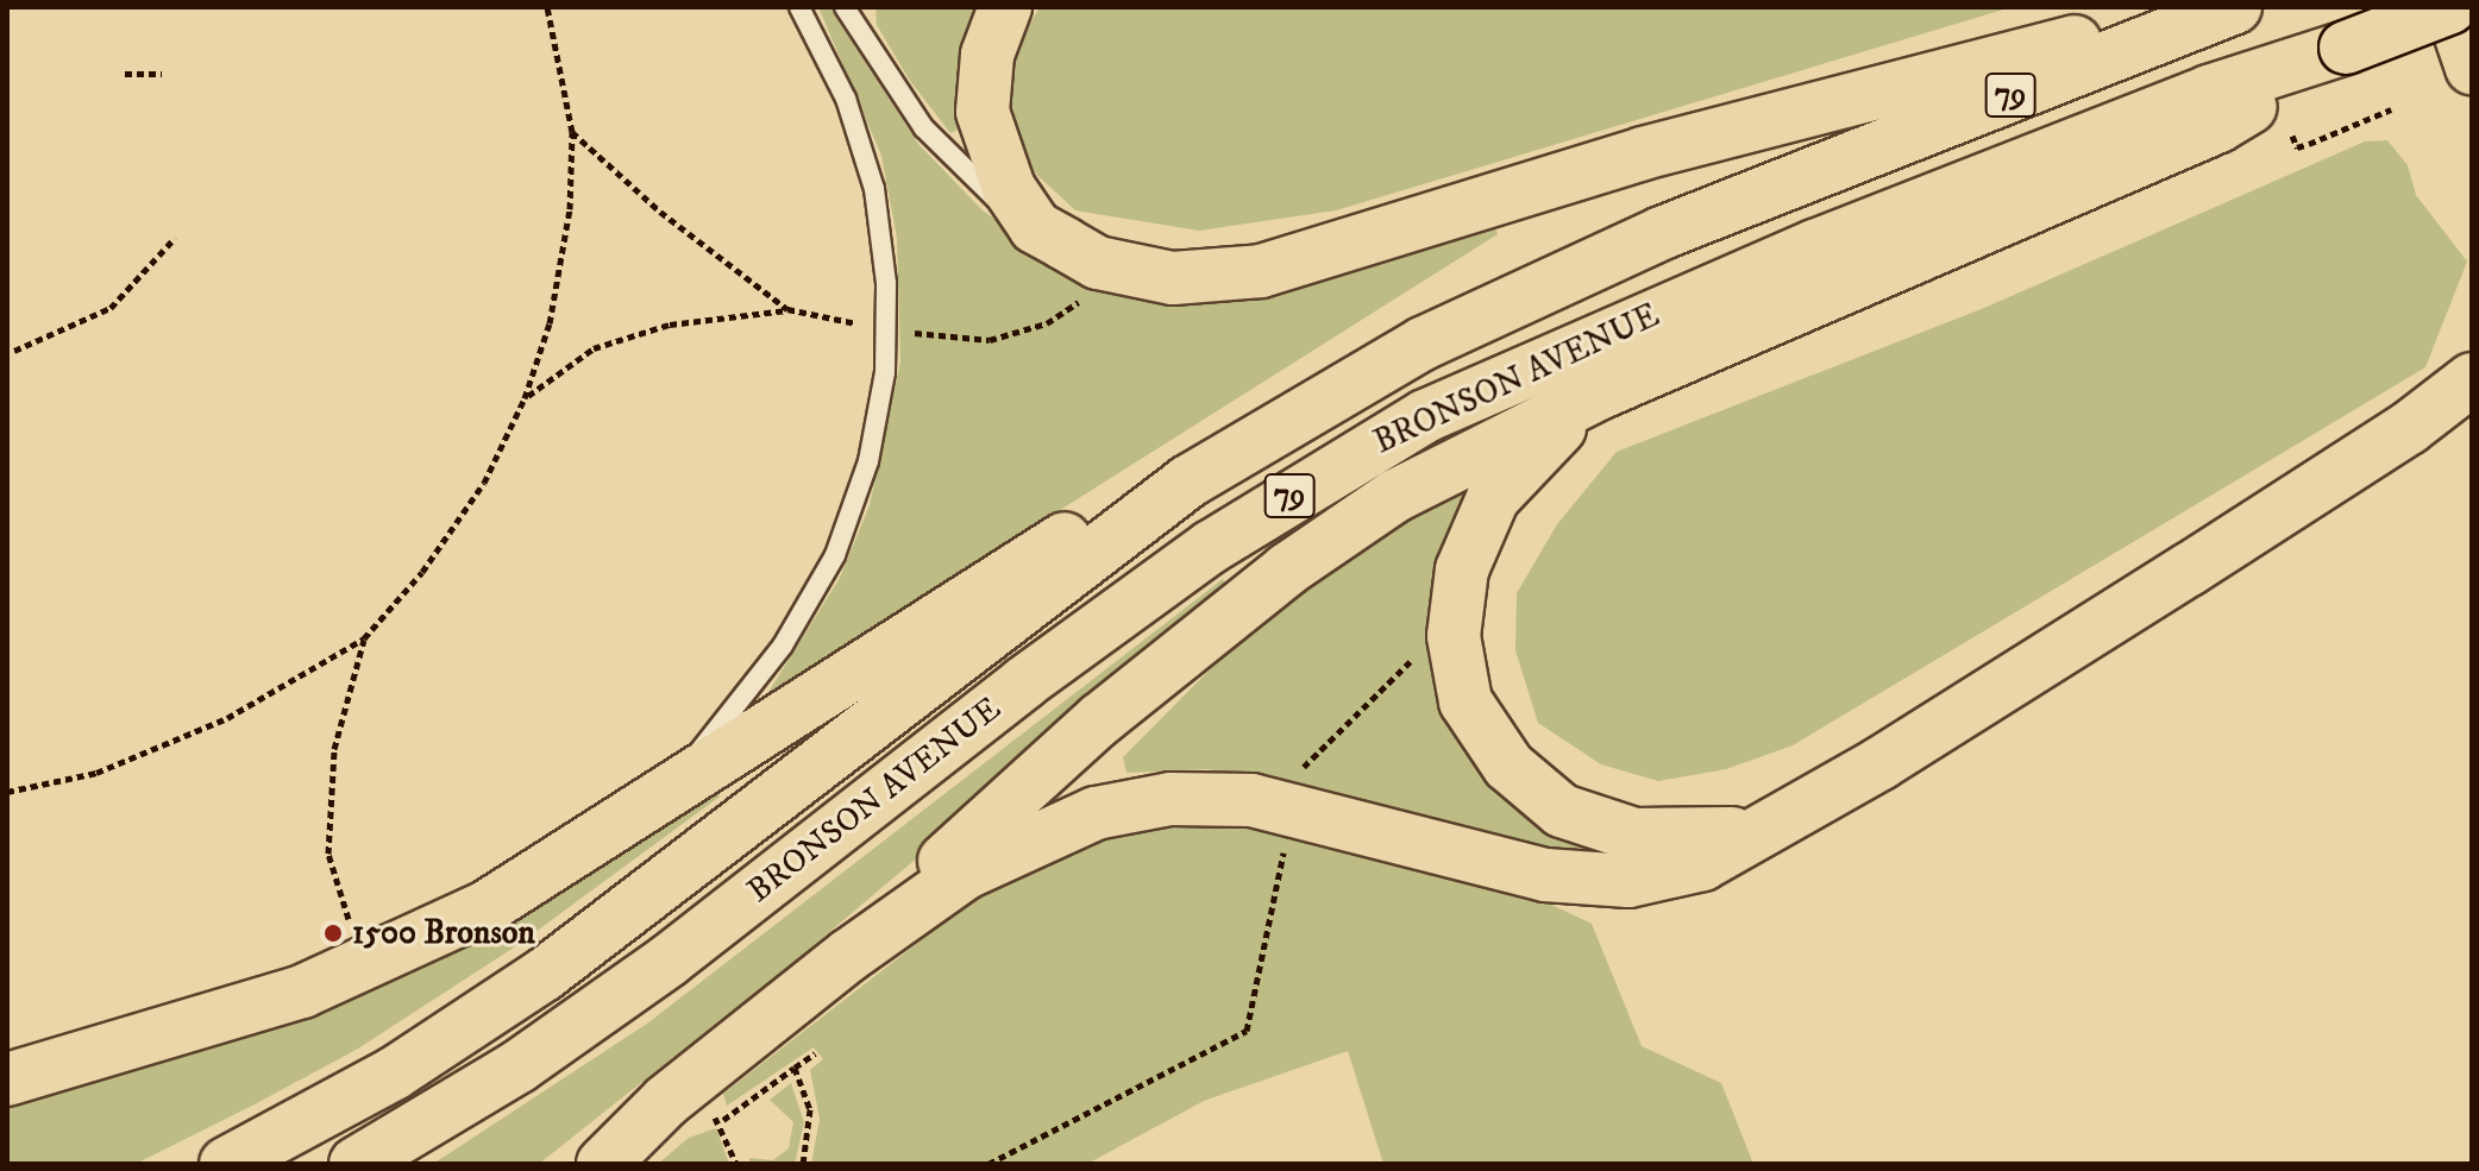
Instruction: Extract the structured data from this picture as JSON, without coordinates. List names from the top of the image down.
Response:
{
  "streets": {
    "highway": ["79", "BRONSON AVENUE"]
  },
  "places": ["1500 Bronson"]
}
